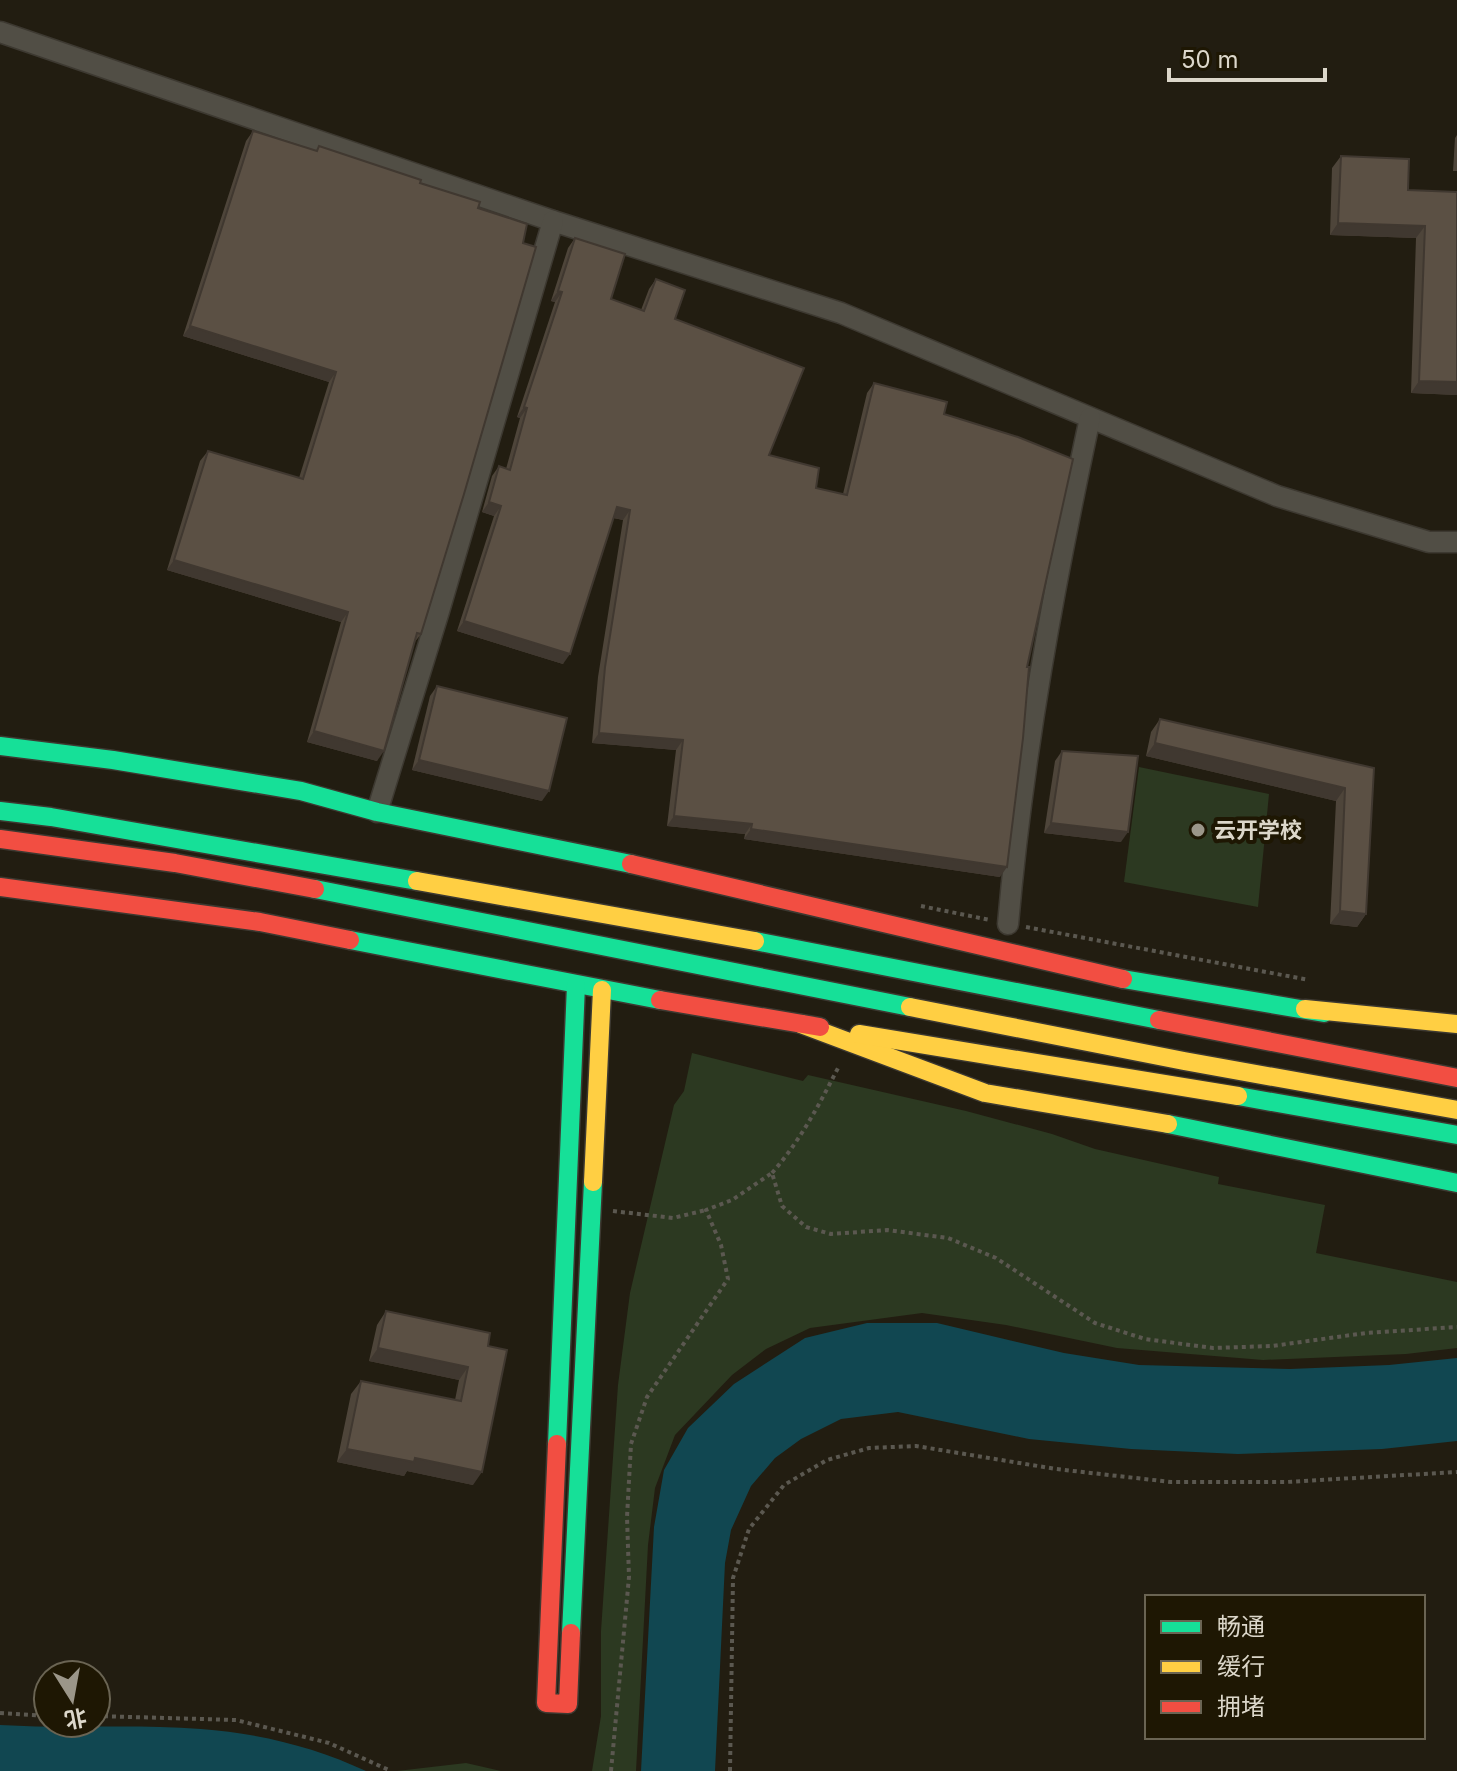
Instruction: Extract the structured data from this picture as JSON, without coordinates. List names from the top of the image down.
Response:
{
  "places": ["云开学校"],
  "legend": ["畅通", "缓行", "拥堵"],
  "scale_bar": "50 m",
  "north": "bottom"
}
